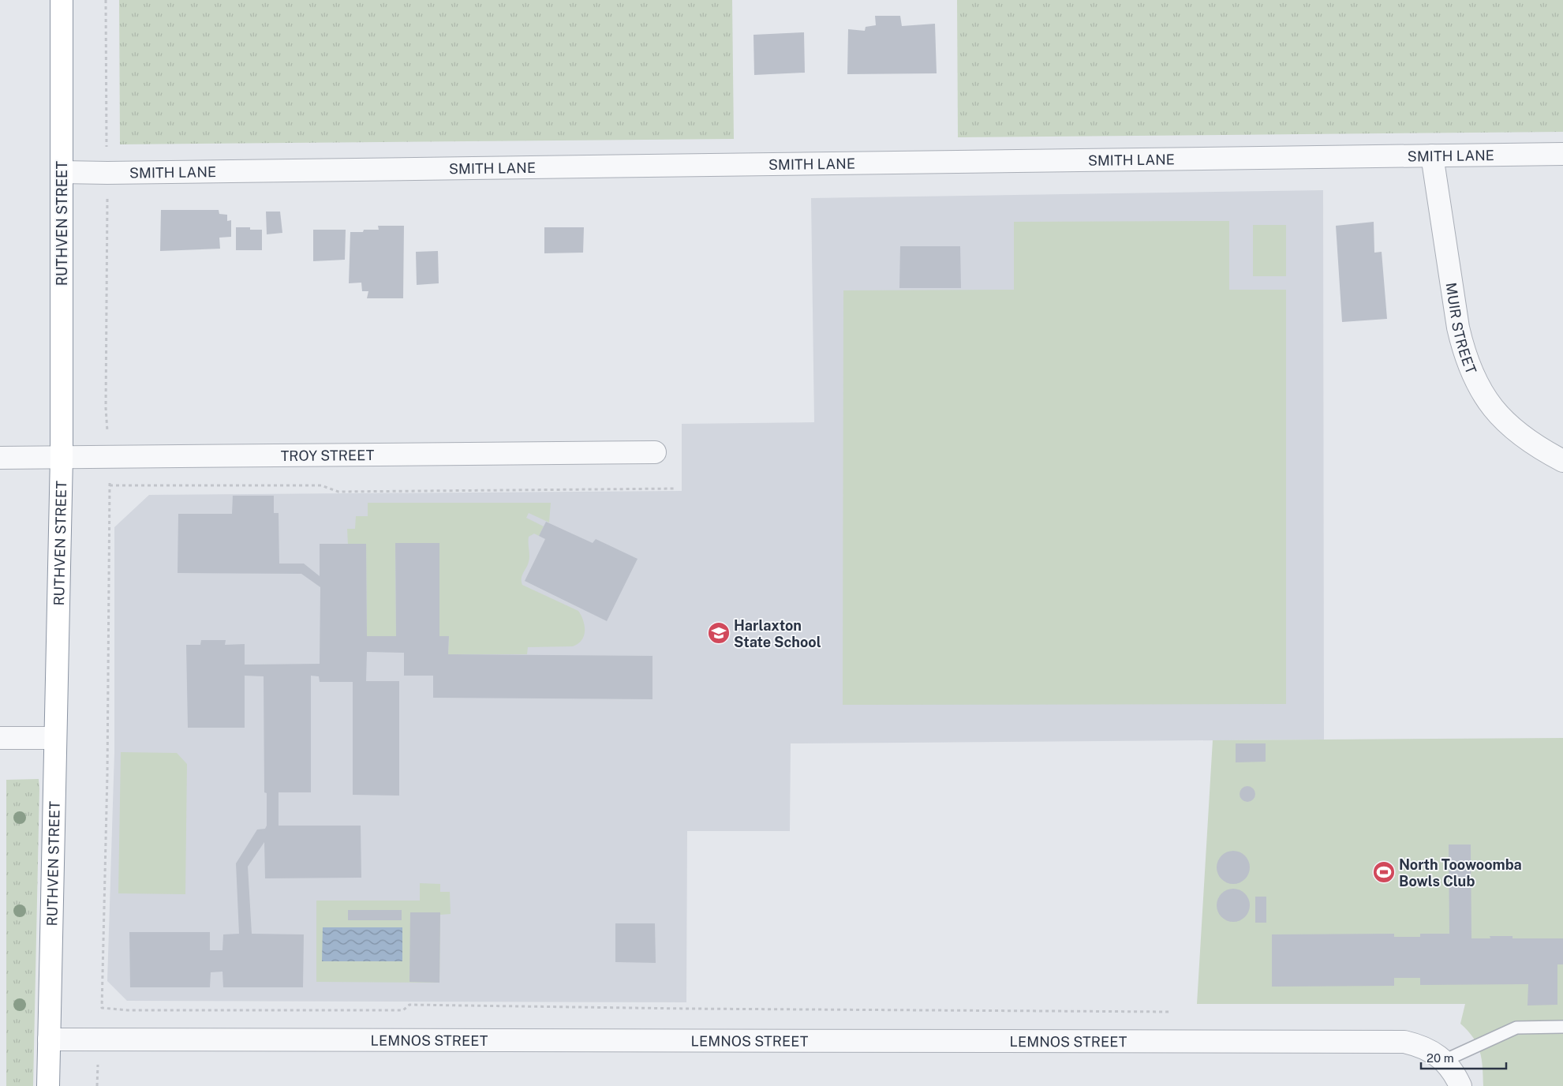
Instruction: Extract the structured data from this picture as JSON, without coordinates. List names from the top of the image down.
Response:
{
  "streets": {
    "highway": ["RUTHVEN STREET"],
    "street": [
      "SMITH LANE",
      "MUIR STREET",
      "TROY STREET",
      "LEMNOS STREET"
    ]
  },
  "crossings": [
    ["SMITH LANE", "RUTHVEN STREET"],
    ["SMITH LANE", "MUIR STREET"],
    ["RUTHVEN STREET", "TROY STREET"],
    ["RUTHVEN STREET", "LEMNOS STREET"]
  ],
  "places": {
    "school or university": ["Harlaxton State School"],
    "sports": ["North Toowoomba Bowls Club"]
  },
  "scale_bar": "20 m"
}
